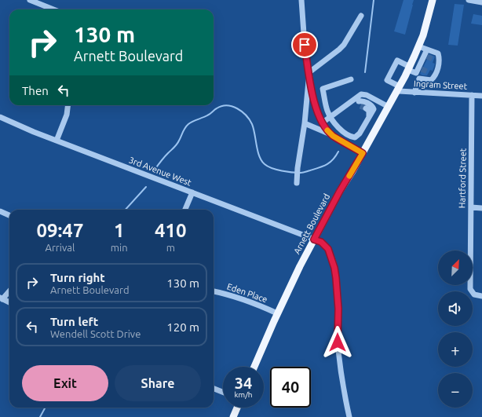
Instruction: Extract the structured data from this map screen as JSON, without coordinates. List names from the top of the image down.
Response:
{
  "streets": {
    "main road": ["Arnett Boulevard"],
    "street": [
      "Ingram Street",
      "3rd Avenue West",
      "Hartford Street",
      "Eden Place"
    ]
  },
  "crossings": [
    ["Ingram Street", "Hartford Street"],
    ["Ingram Street", "Arnett Boulevard"],
    ["3rd Avenue West", "Arnett Boulevard"],
    ["Arnett Boulevard", "Eden Place"]
  ],
  "north": "top right",
  "page": {
    "turn": ["130 m", "Arnett Boulevard"],
    "then": "Then",
    "eta": [
      "09:47",
      "Arrival",
      "1",
      "min",
      "410",
      "m"
    ],
    "map_buttons": ["+", "−"],
    "list": [
      {
        "name": "Turn right",
        "note": "Arnett Boulevard",
        "value": "130 m"
      },
      {
        "name": "Turn left",
        "note": "Wendell Scott Drive",
        "value": "120 m"
      }
    ],
    "buttons": ["Exit", "Share"],
    "speed": "34 km/h",
    "limit": "40"
  }
}
